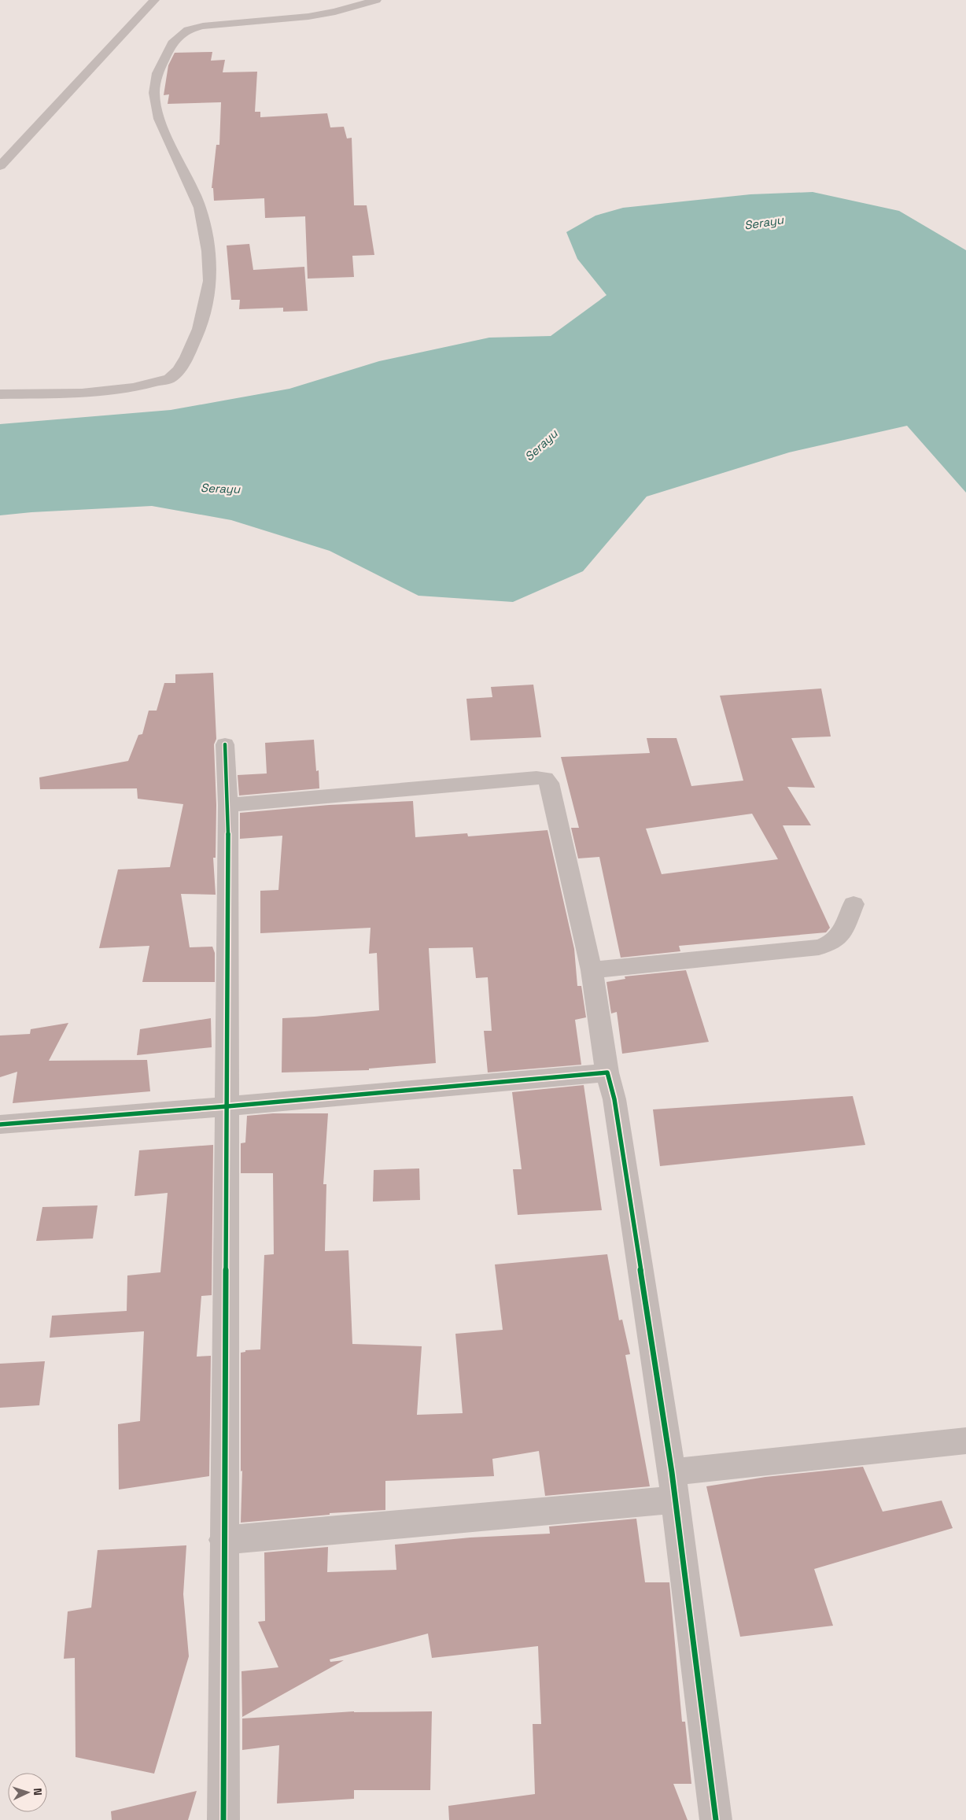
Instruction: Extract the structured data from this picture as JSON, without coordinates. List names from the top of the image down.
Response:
{
  "water": ["Serayu"],
  "north": "right"
}
